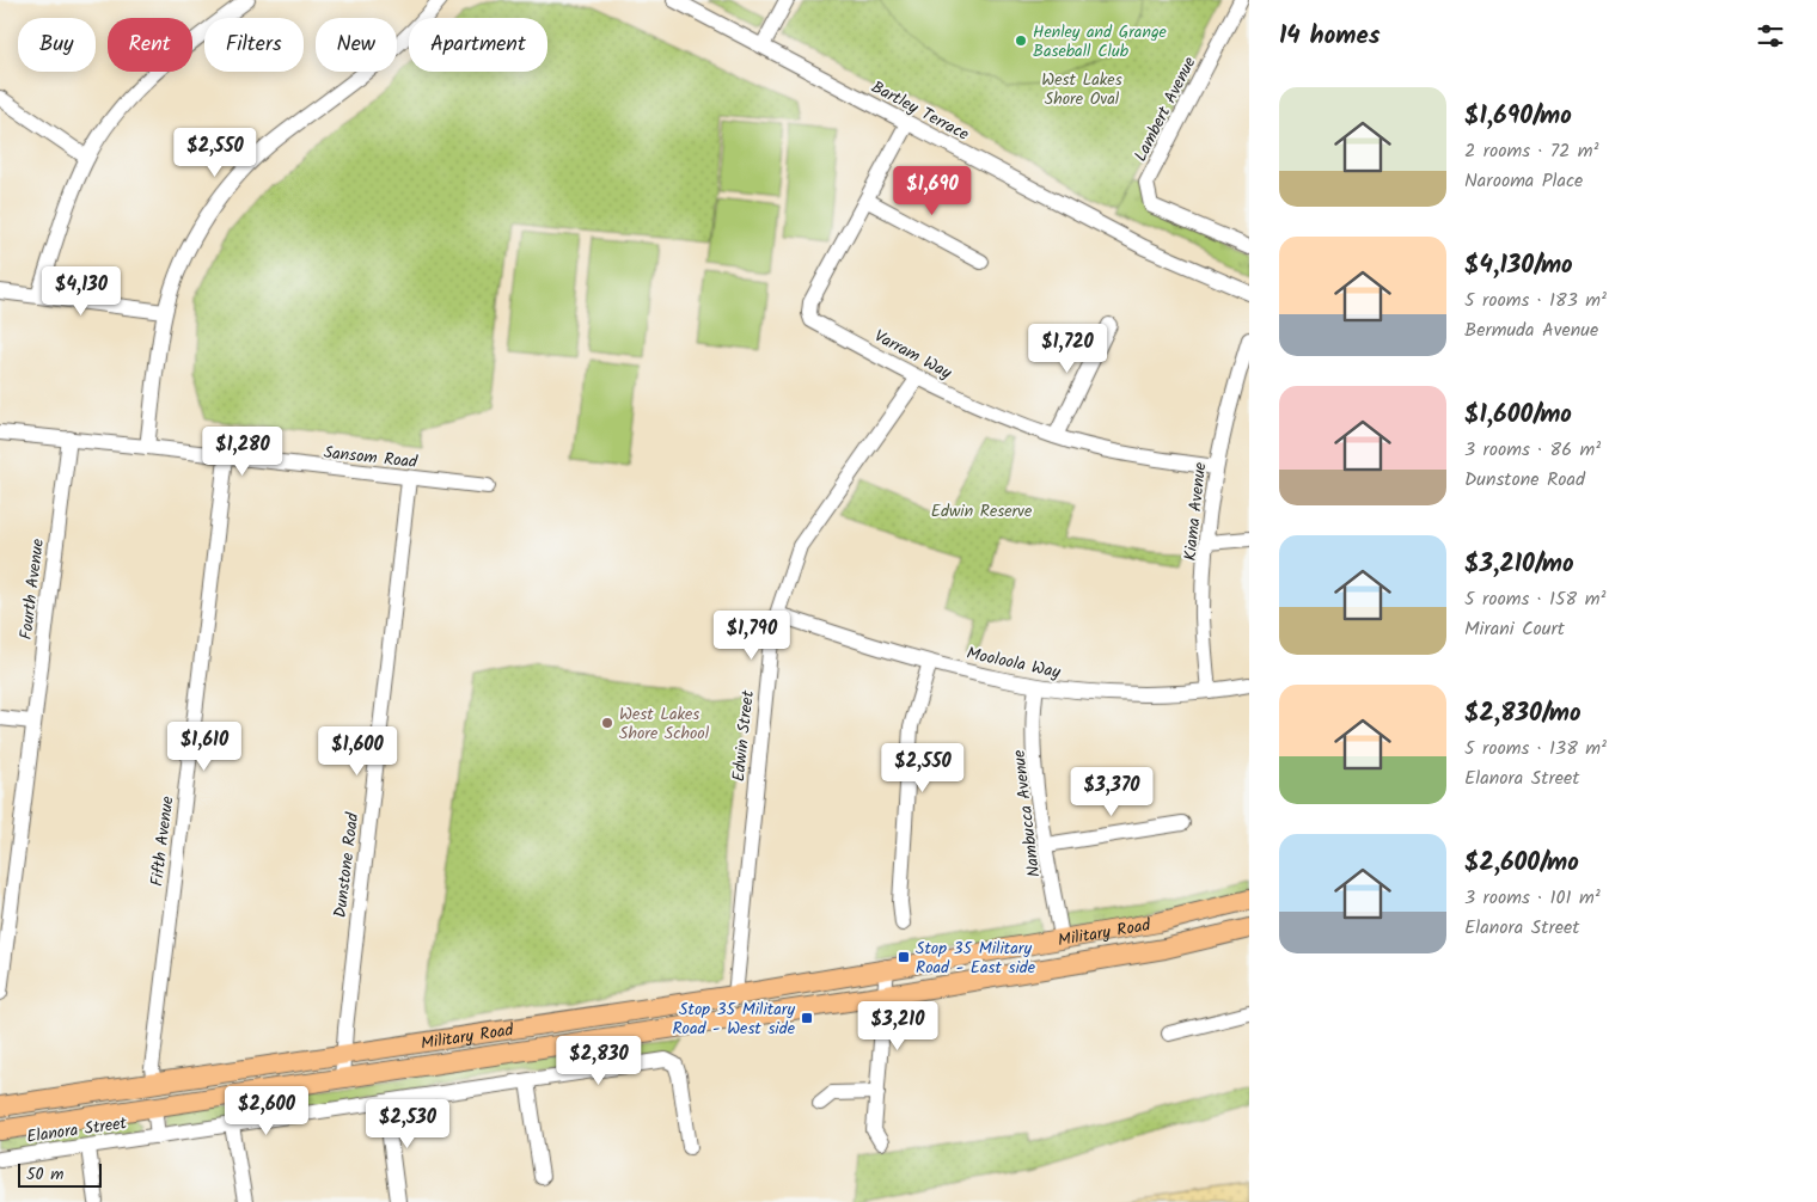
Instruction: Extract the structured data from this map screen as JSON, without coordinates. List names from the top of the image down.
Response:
{
  "streets": {
    "main road": ["Military Road"],
    "street": [
      "Lambert Avenue",
      "Bartley Terrace",
      "Varram Way",
      "Sansom Road",
      "Kiama Avenue",
      "Fourth Avenue",
      "Mooloola Way",
      "Edwin Street",
      "Nambucca Avenue",
      "Fifth Avenue",
      "Dunstone Road",
      "Elanora Street"
    ]
  },
  "crossings": [
    ["Bartley Terrace", "Varram Way"],
    ["Varram Way", "Kiama Avenue"],
    ["Varram Way", "Edwin Street"],
    ["Sansom Road", "Fourth Avenue"],
    ["Sansom Road", "Fifth Avenue"],
    ["Sansom Road", "Dunstone Road"],
    ["Kiama Avenue", "Mooloola Way"],
    ["Mooloola Way", "Edwin Street"],
    ["Mooloola Way", "Nambucca Avenue"],
    ["Edwin Street", "Military Road"],
    ["Nambucca Avenue", "Military Road"],
    ["Fifth Avenue", "Military Road"],
    ["Dunstone Road", "Military Road"]
  ],
  "parks": ["West Lakes Shore Oval", "Edwin Reserve"],
  "places": {
    "other": ["Henley and Grange Baseball Club", "West Lakes Shore School"],
    "transit": ["Stop 35 Military Road - East side", "Stop 35 Military Road - West side"]
  },
  "scale_bar": "50 m",
  "page": {
    "heading": "14 homes",
    "chip": [
      "Buy",
      "Rent",
      "Filters",
      "New",
      "Apartment"
    ],
    "list": [
      {
        "name": "$1,690/mo",
        "note": "2 rooms · 72 m² · Narooma Place"
      },
      {
        "name": "$4,130/mo",
        "note": "5 rooms · 183 m² · Bermuda Avenue"
      },
      {
        "name": "$1,600/mo",
        "note": "3 rooms · 86 m² · Dunstone Road"
      },
      {
        "name": "$3,210/mo",
        "note": "5 rooms · 158 m² · Mirani Court"
      },
      {
        "name": "$2,830/mo",
        "note": "5 rooms · 138 m² · Elanora Street"
      },
      {
        "name": "$2,600/mo",
        "note": "3 rooms · 101 m² · Elanora Street"
      }
    ],
    "price": [
      "$2,550",
      "$1,690",
      "$4,130",
      "$1,720",
      "$1,280",
      "$1,790",
      "$1,610",
      "$1,600",
      "$2,550",
      "$3,370",
      "$3,210",
      "$2,830",
      "$2,600",
      "$2,530"
    ],
    "scale": "50 m"
  }
}
